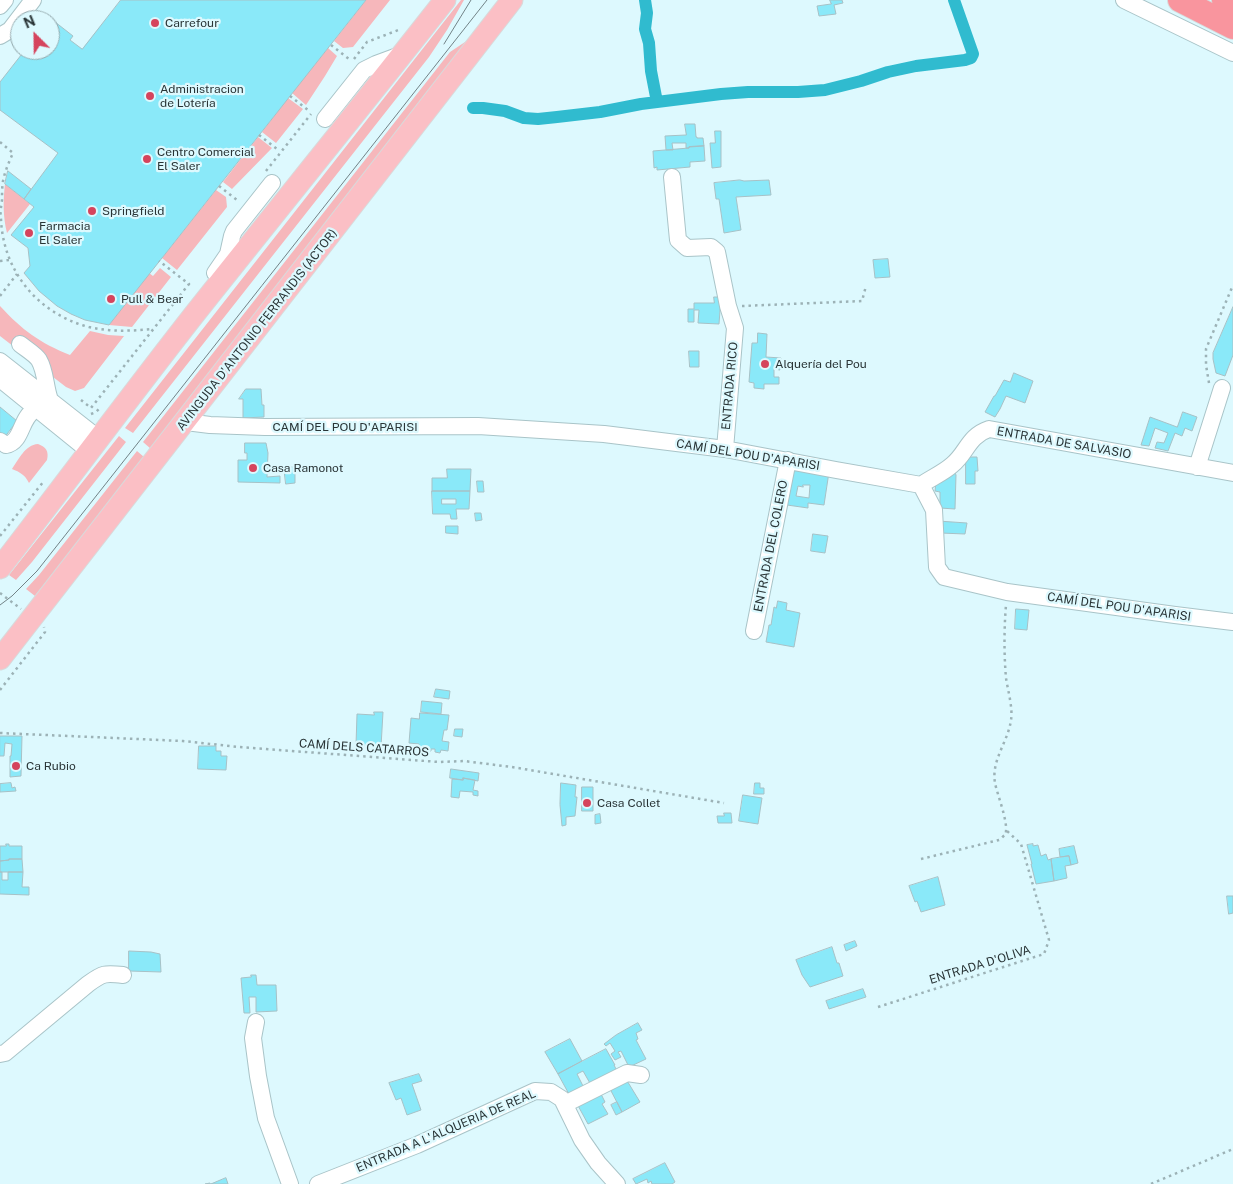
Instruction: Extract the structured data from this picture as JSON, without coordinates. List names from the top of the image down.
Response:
{
  "streets": {
    "main road": ["AVINGUDA D'ANTONIO FERRANDIS (ACTOR)"],
    "street": [
      "ENTRADA RICO",
      "CAMÍ DEL POU D'APARISI",
      "ENTRADA DE SALVASIO",
      "ENTRADA DEL COLERO",
      "ENTRADA A L'ALQUERIA DE REAL"
    ],
    "path": ["CAMÍ DELS CATARROS", "ENTRADA D'OLIVA"]
  },
  "crossings": [
    ["AVINGUDA D'ANTONIO FERRANDIS (ACTOR)", "CAMÍ DEL POU D'APARISI"],
    ["ENTRADA RICO", "CAMÍ DEL POU D'APARISI"],
    ["CAMÍ DEL POU D'APARISI", "ENTRADA DE SALVASIO"],
    ["CAMÍ DEL POU D'APARISI", "ENTRADA DEL COLERO"],
    ["CAMÍ DEL POU D'APARISI", "ENTRADA D'OLIVA"]
  ],
  "places": [
    "Carrefour",
    "Administracion de Lotería",
    "Centro Comercial El Saler",
    "Springfield",
    "Farmacia El Saler",
    "Pull & Bear",
    "Alquería del Pou",
    "Casa Ramonot",
    "Ca Rubio",
    "Casa Collet"
  ],
  "north": "top left"
}
